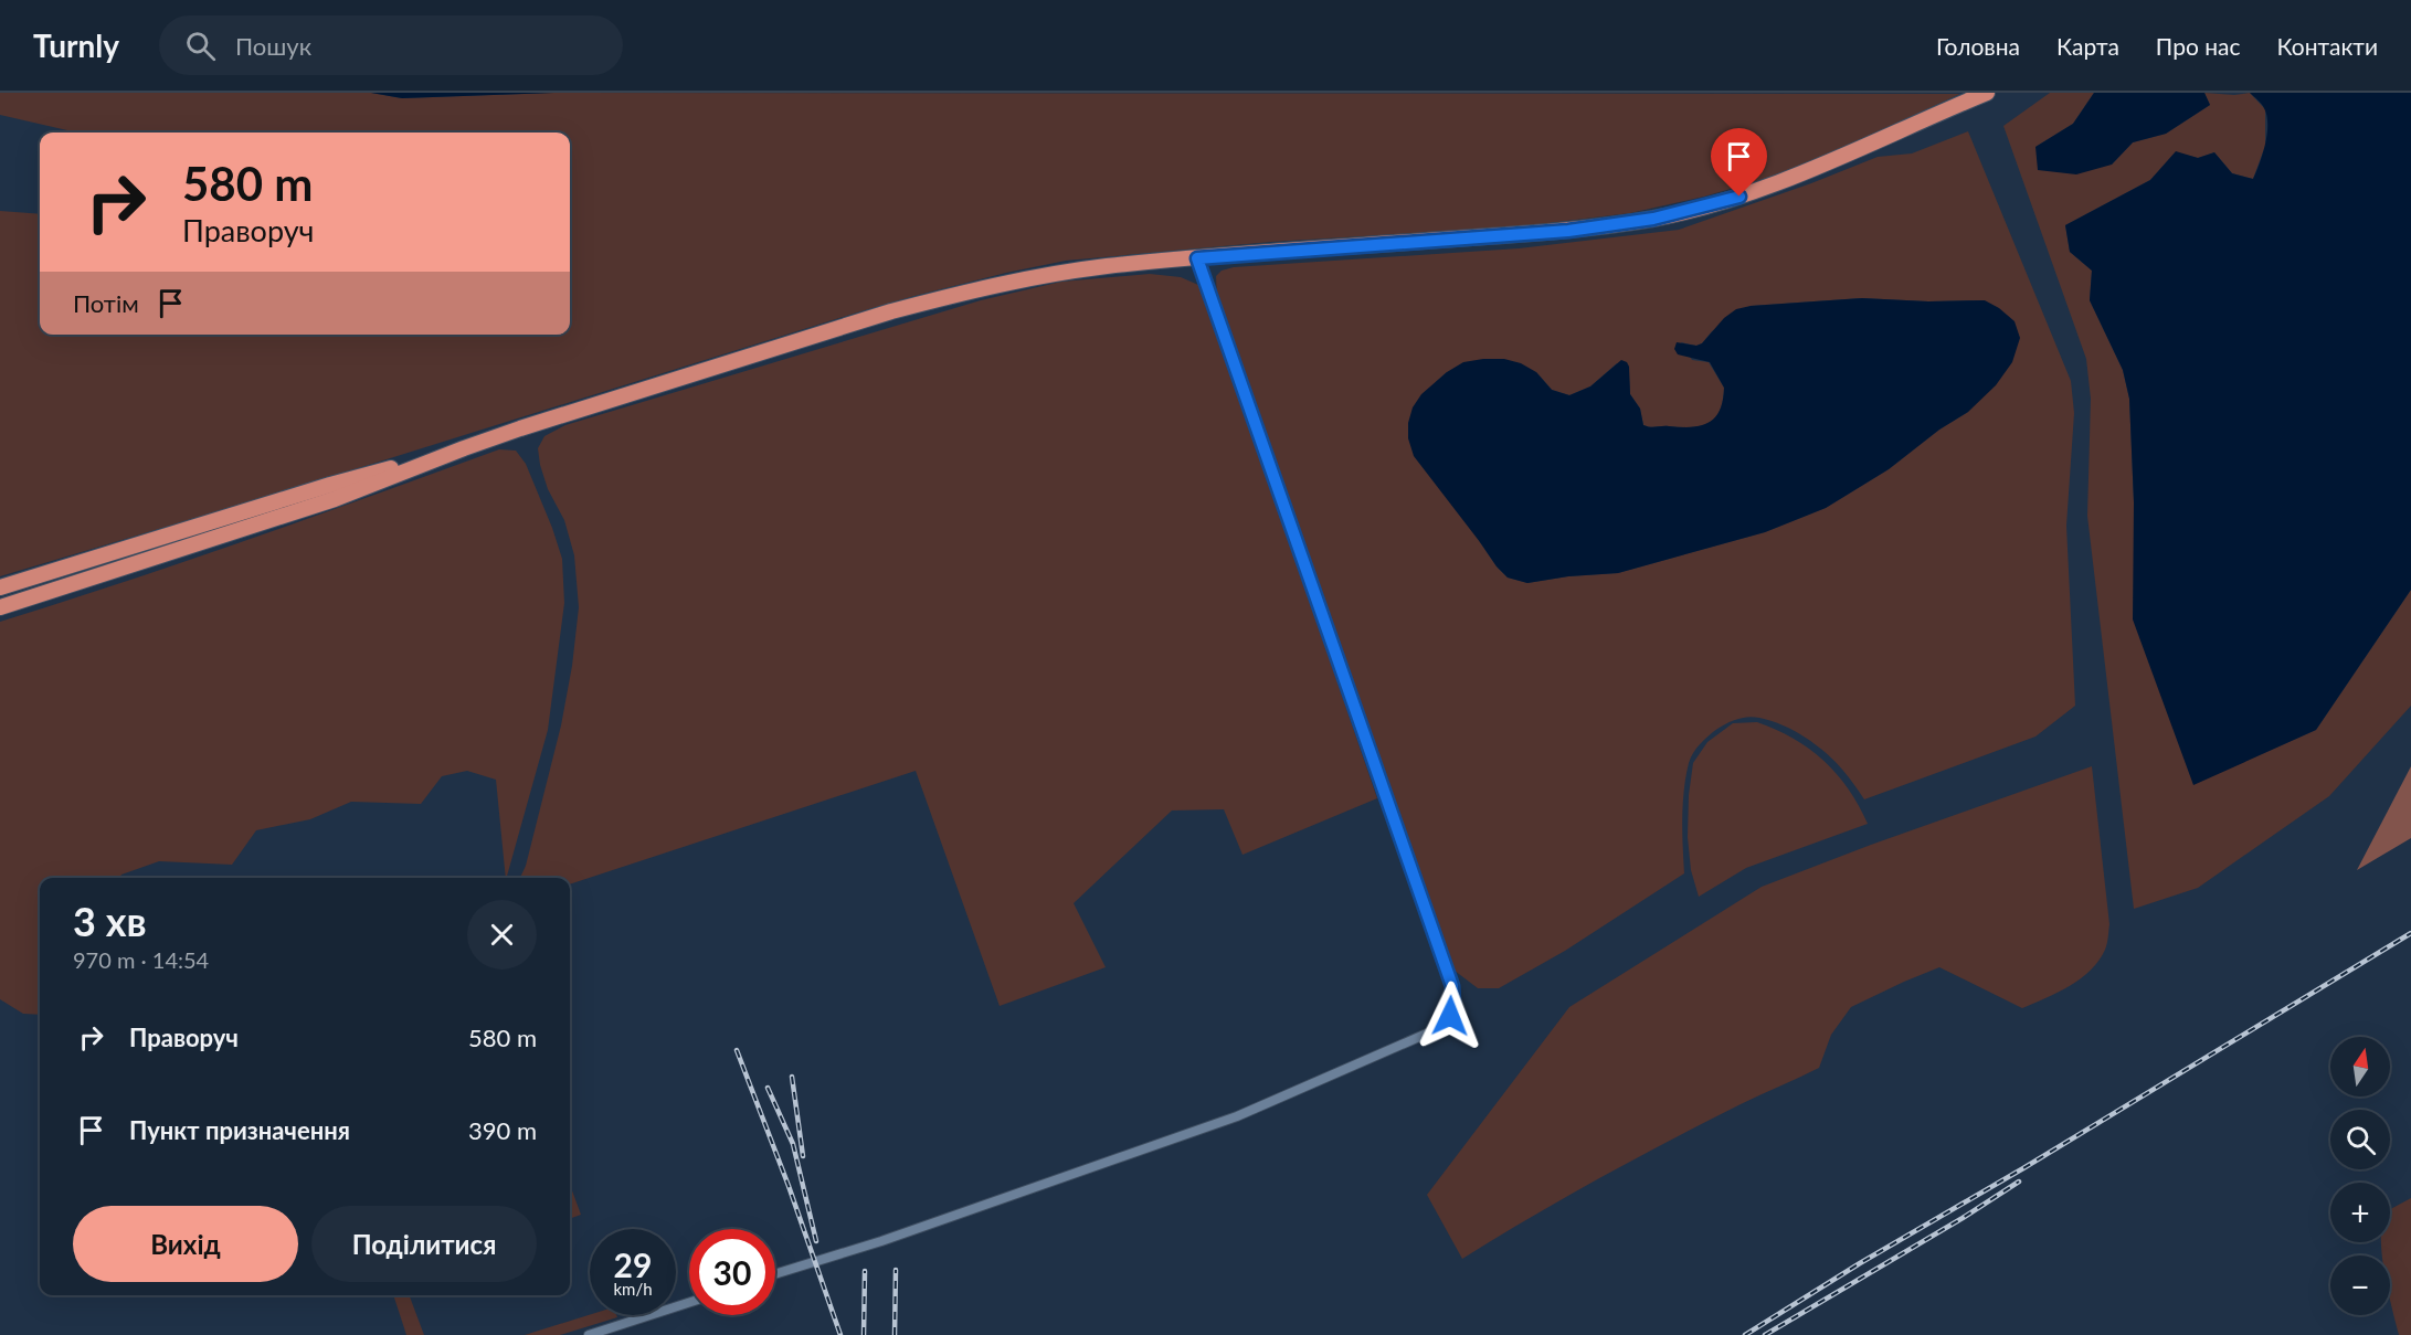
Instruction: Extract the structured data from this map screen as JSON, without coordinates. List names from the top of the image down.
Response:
{
  "north": "top",
  "page": {
    "header": "Turnly",
    "search": "Пошук",
    "nav": [
      "Головна",
      "Карта",
      "Про нас",
      "Контакти"
    ],
    "turn": ["580 m", "Праворуч"],
    "then": "Потім",
    "heading": ["3 хв", "970 m · 14:54"],
    "list": [
      {
        "name": "Праворуч",
        "value": "580 m"
      },
      {
        "name": "Пункт призначення",
        "value": "390 m"
      }
    ],
    "map_buttons": ["+", "−"],
    "buttons": ["Вихід", "Поділитися"],
    "speed": "29 km/h",
    "limit": "30"
  }
}
